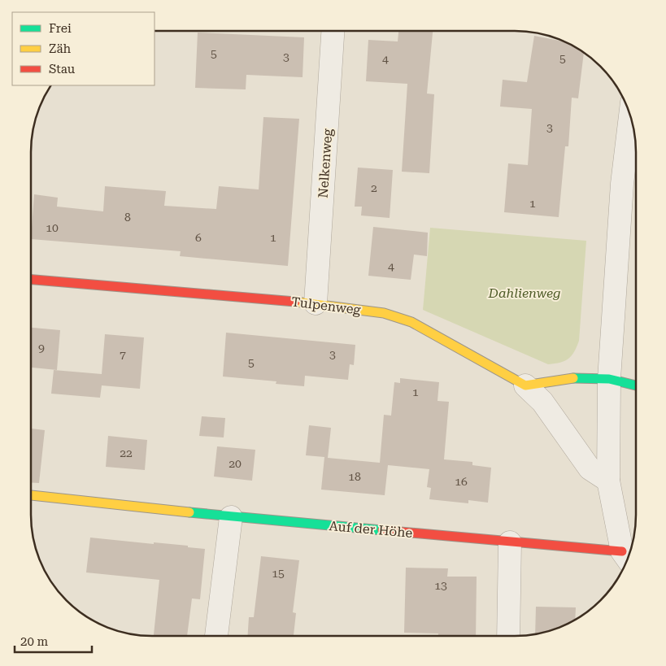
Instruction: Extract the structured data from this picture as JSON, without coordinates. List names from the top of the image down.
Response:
{
  "streets": {
    "street": ["Nelkenweg", "Tulpenweg", "Auf der Höhe"]
  },
  "crossings": [
    ["Nelkenweg", "Tulpenweg"]
  ],
  "parks": ["Dahlienweg"],
  "house_numbers": [
    "5",
    "3",
    "4",
    "5",
    "3",
    "2",
    "1",
    "8",
    "10",
    "6",
    "1",
    "4",
    "9",
    "7",
    "3",
    "5",
    "1",
    "22",
    "20",
    "18",
    "16",
    "15",
    "13"
  ],
  "legend": ["Frei", "Zäh", "Stau"],
  "scale_bar": "20 m"
}
